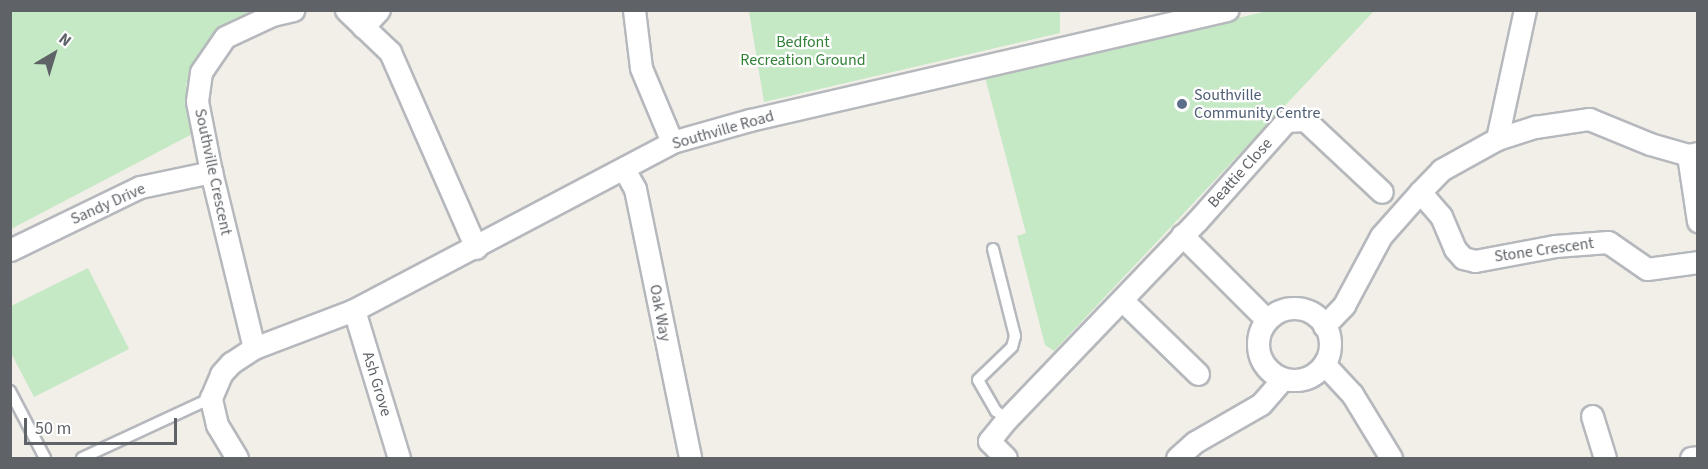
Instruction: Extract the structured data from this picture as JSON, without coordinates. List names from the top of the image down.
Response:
{
  "streets": {
    "street": [
      "Southville Road",
      "Southville Crescent",
      "Beattie Close",
      "Sandy Drive",
      "Stone Crescent",
      "Oak Way",
      "Ash Grove"
    ]
  },
  "crossings": [
    ["Southville Road", "Southville Crescent"],
    ["Southville Road", "Oak Way"],
    ["Southville Road", "Ash Grove"],
    ["Southville Crescent", "Sandy Drive"]
  ],
  "parks": ["Bedfont Recreation Ground"],
  "places": ["Southville Community Centre"],
  "scale_bar": "50 m",
  "north": "top right"
}
